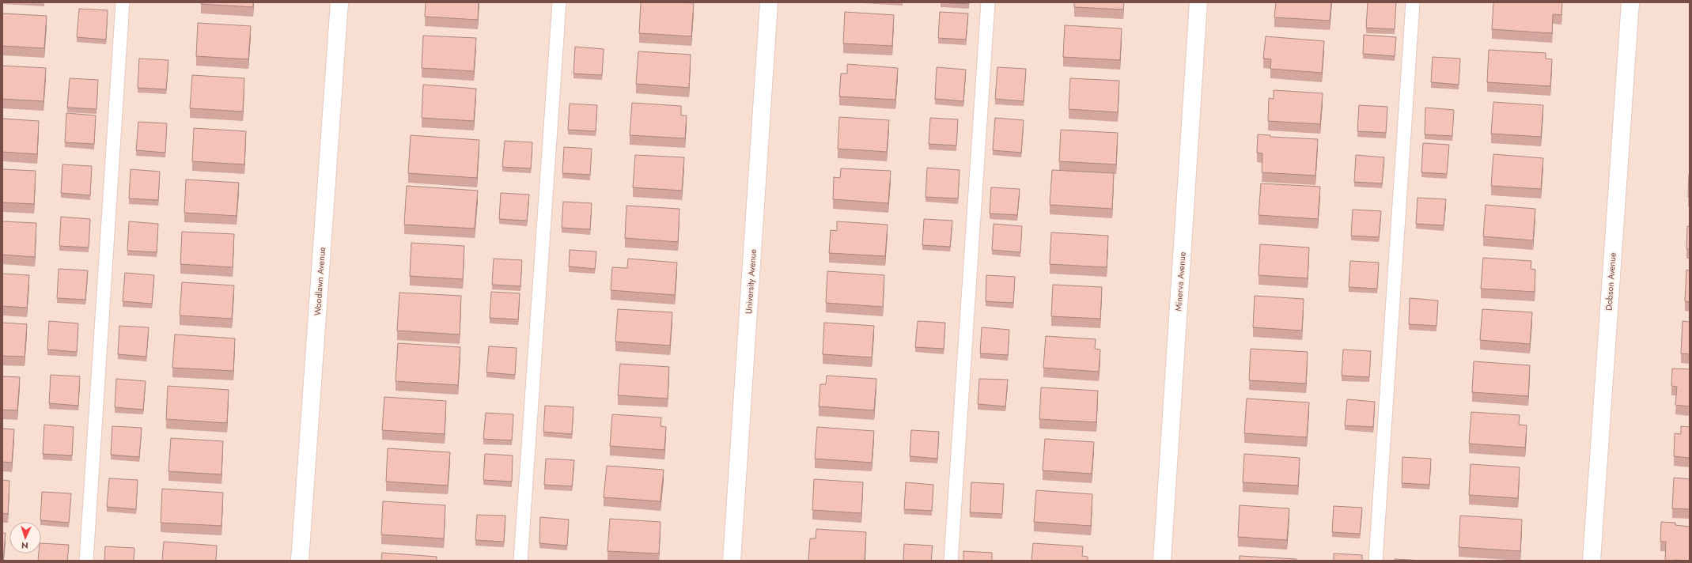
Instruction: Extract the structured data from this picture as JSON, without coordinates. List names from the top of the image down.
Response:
{
  "streets": {
    "street": [
      "Woodlawn Avenue",
      "University Avenue",
      "Minerva Avenue",
      "Dobson Avenue"
    ]
  },
  "north": "bottom"
}
